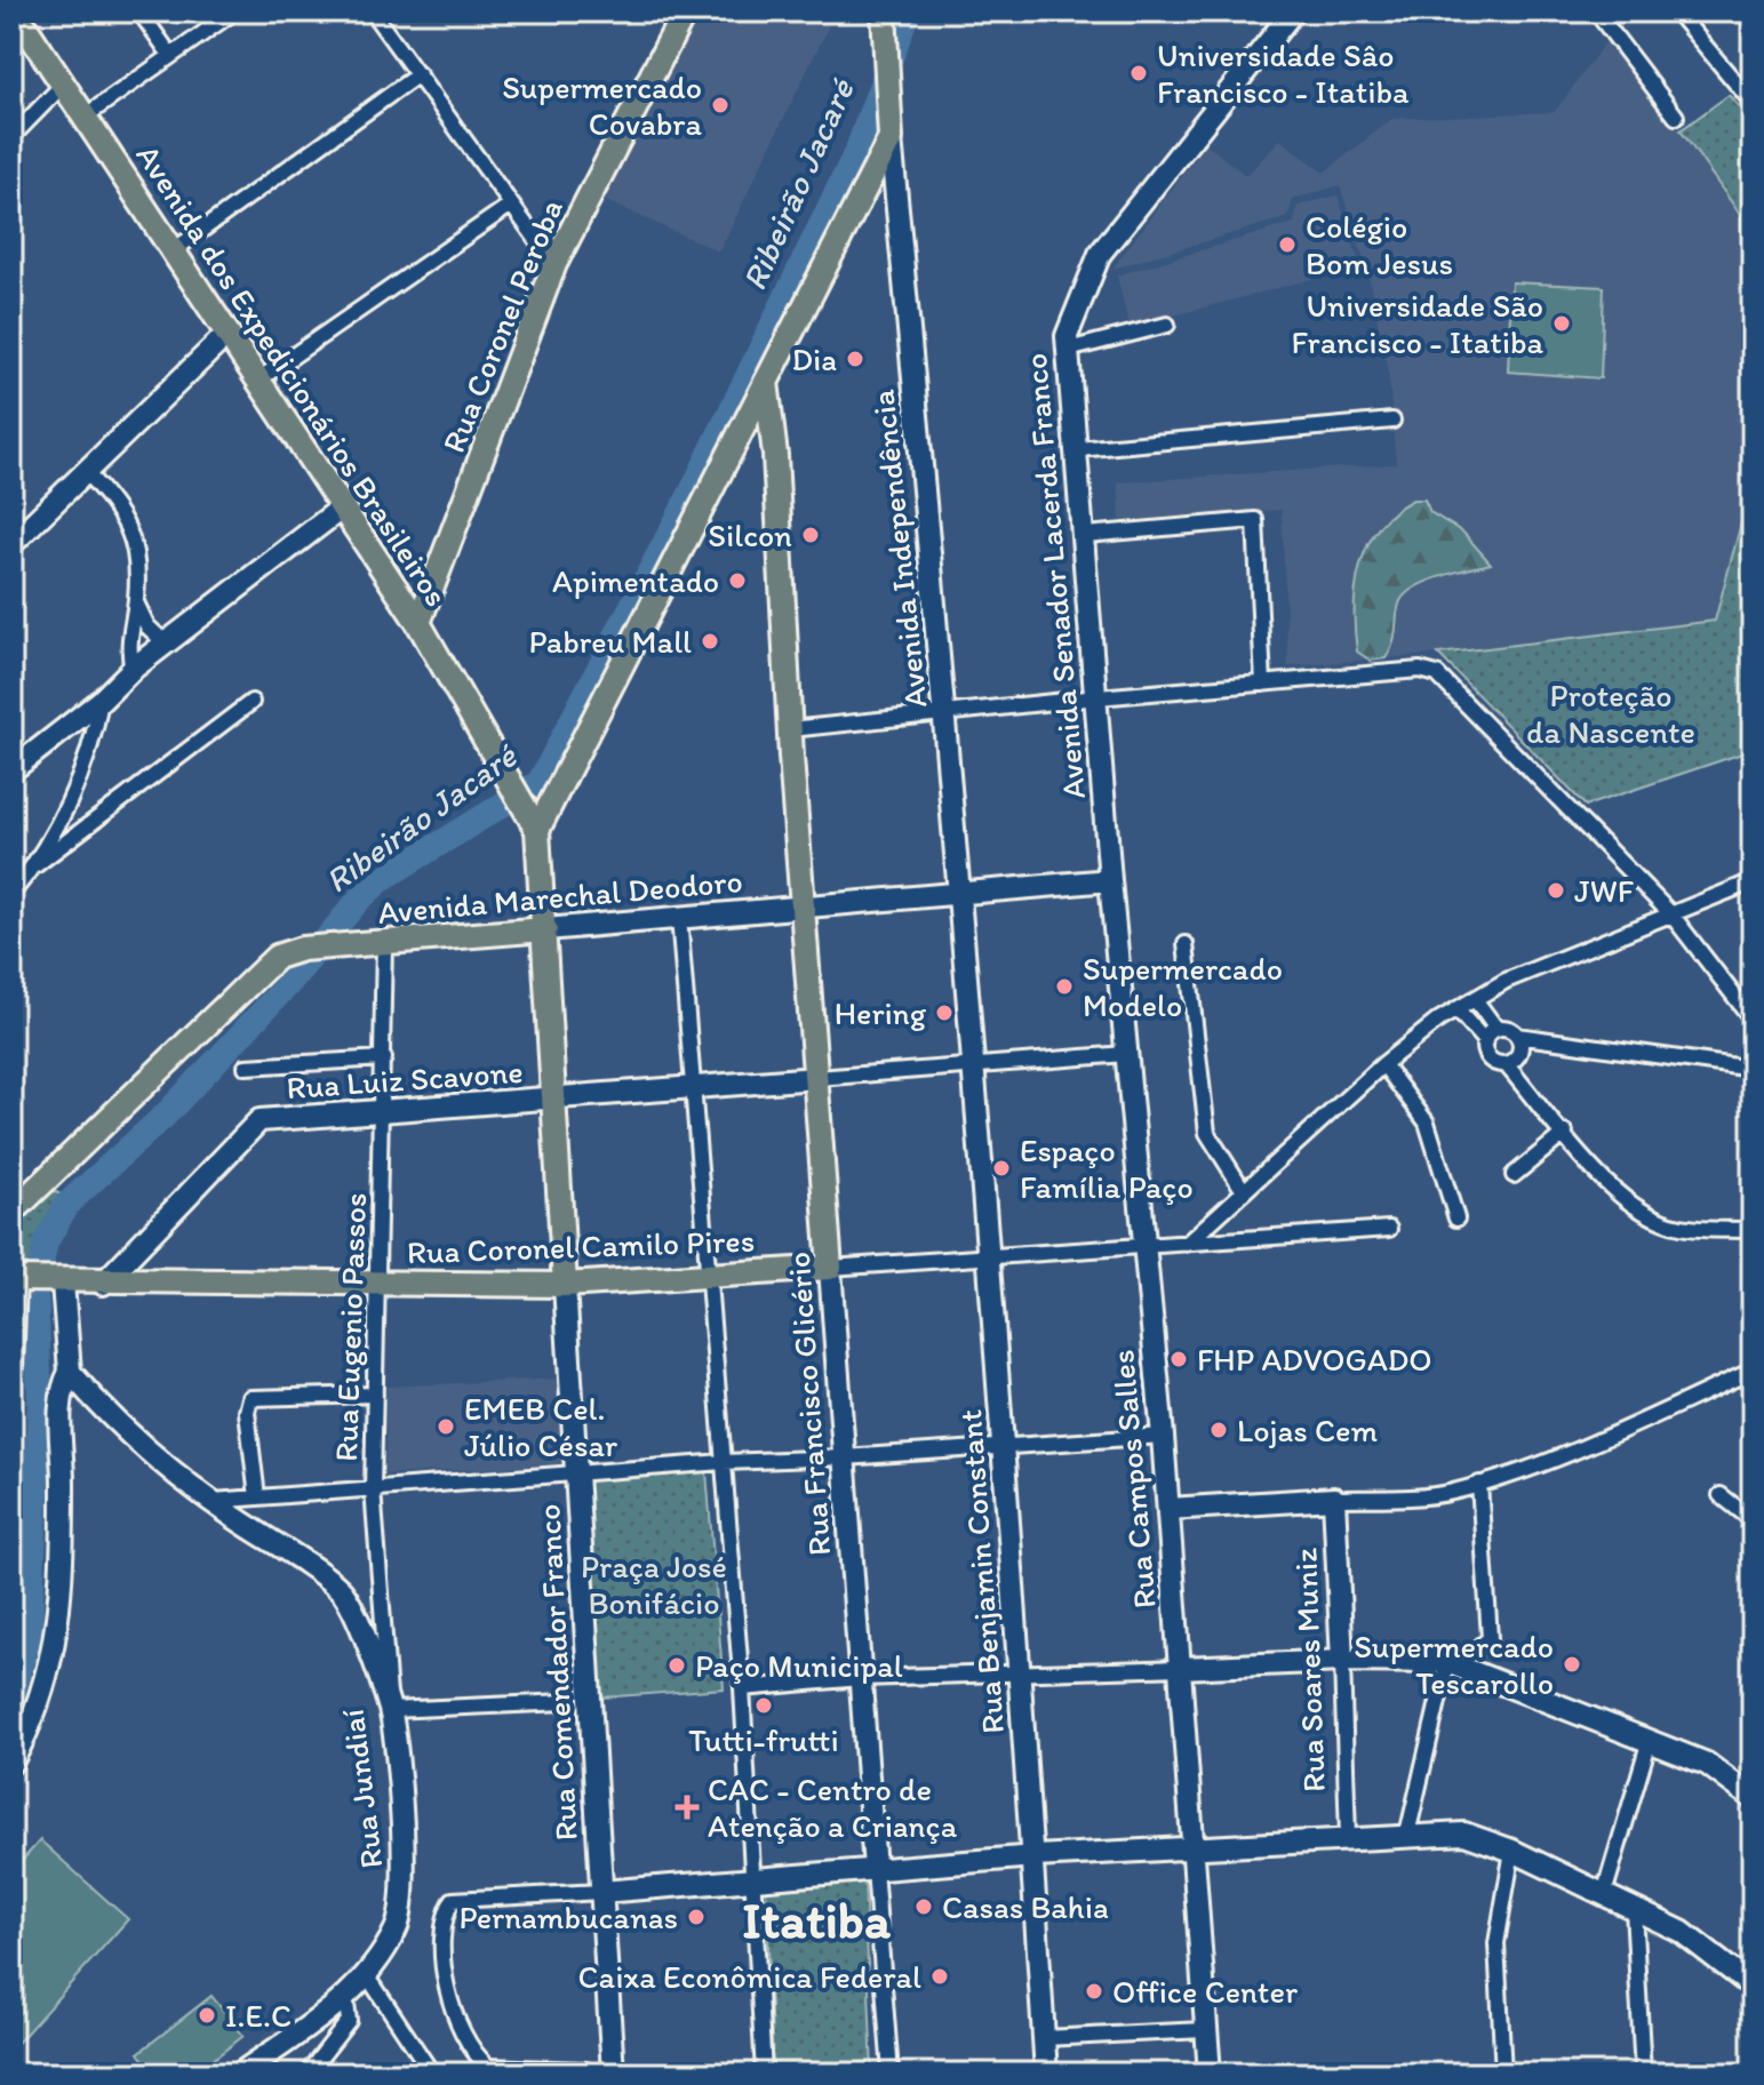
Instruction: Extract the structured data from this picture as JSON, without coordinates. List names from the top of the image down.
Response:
{
  "streets": {
    "main road": [
      "Rua Coronel Peroba",
      "Avenida dos Expedicionários Brasileiros",
      "Avenida Independência",
      "Avenida Senador Lacerda Franco",
      "Avenida Marechal Deodoro",
      "Rua Luiz Scavone",
      "Rua Coronel Camilo Pires",
      "Rua Francisco Glicério",
      "Rua Campos Salles",
      "Rua Benjamin Constant",
      "Rua Soares Muniz",
      "Rua Comendador Franco",
      "Rua Jundiaí"
    ],
    "street": ["Rua Eugenio Passos"]
  },
  "crossings": [
    ["Rua Coronel Peroba", "Avenida dos Expedicionários Brasileiros"],
    ["Avenida dos Expedicionários Brasileiros", "Rua Comendador Franco"],
    ["Avenida Independência", "Avenida Marechal Deodoro"],
    ["Avenida Independência", "Rua Benjamin Constant"],
    ["Avenida Senador Lacerda Franco", "Avenida Marechal Deodoro"],
    ["Avenida Senador Lacerda Franco", "Rua Campos Salles"],
    ["Avenida Marechal Deodoro", "Rua Eugenio Passos"],
    ["Avenida Marechal Deodoro", "Rua Francisco Glicério"],
    ["Avenida Marechal Deodoro", "Rua Campos Salles"],
    ["Avenida Marechal Deodoro", "Rua Comendador Franco"],
    ["Rua Luiz Scavone", "Rua Coronel Camilo Pires"],
    ["Rua Luiz Scavone", "Rua Eugenio Passos"],
    ["Rua Luiz Scavone", "Rua Francisco Glicério"],
    ["Rua Luiz Scavone", "Rua Comendador Franco"],
    ["Rua Coronel Camilo Pires", "Rua Eugenio Passos"],
    ["Rua Coronel Camilo Pires", "Rua Francisco Glicério"],
    ["Rua Coronel Camilo Pires", "Rua Campos Salles"],
    ["Rua Coronel Camilo Pires", "Rua Benjamin Constant"],
    ["Rua Coronel Camilo Pires", "Rua Comendador Franco"],
    ["Rua Eugenio Passos", "Rua Jundiaí"]
  ],
  "districts": ["Itatiba"],
  "water": ["Ribeirão Jacaré"],
  "parks": ["Proteção da Nascente", "Praça José Bonifácio"],
  "places": {
    "other": [
      "Universidade Sâo Francisco - Itatiba",
      "Supermercado Covabra",
      "Colégio Bom Jesus",
      "Universidade São Francisco - Itatiba",
      "Dia",
      "Silcon",
      "Apimentado",
      "Pabreu Mall",
      "JWF",
      "Supermercado Modelo",
      "Hering",
      "Espaço Família Paço",
      "FHP ADVOGADO",
      "EMEB Cel. Júlio César",
      "Lojas Cem",
      "Supermercado Tescarollo",
      "Paço Municipal",
      "Tutti-frutti",
      "Casas Bahia",
      "Pernambucanas",
      "Caixa Econômica Federal",
      "Office Center",
      "I.E.C"
    ],
    "health": ["CAC - Centro de Atenção a Criança"]
  }
}
